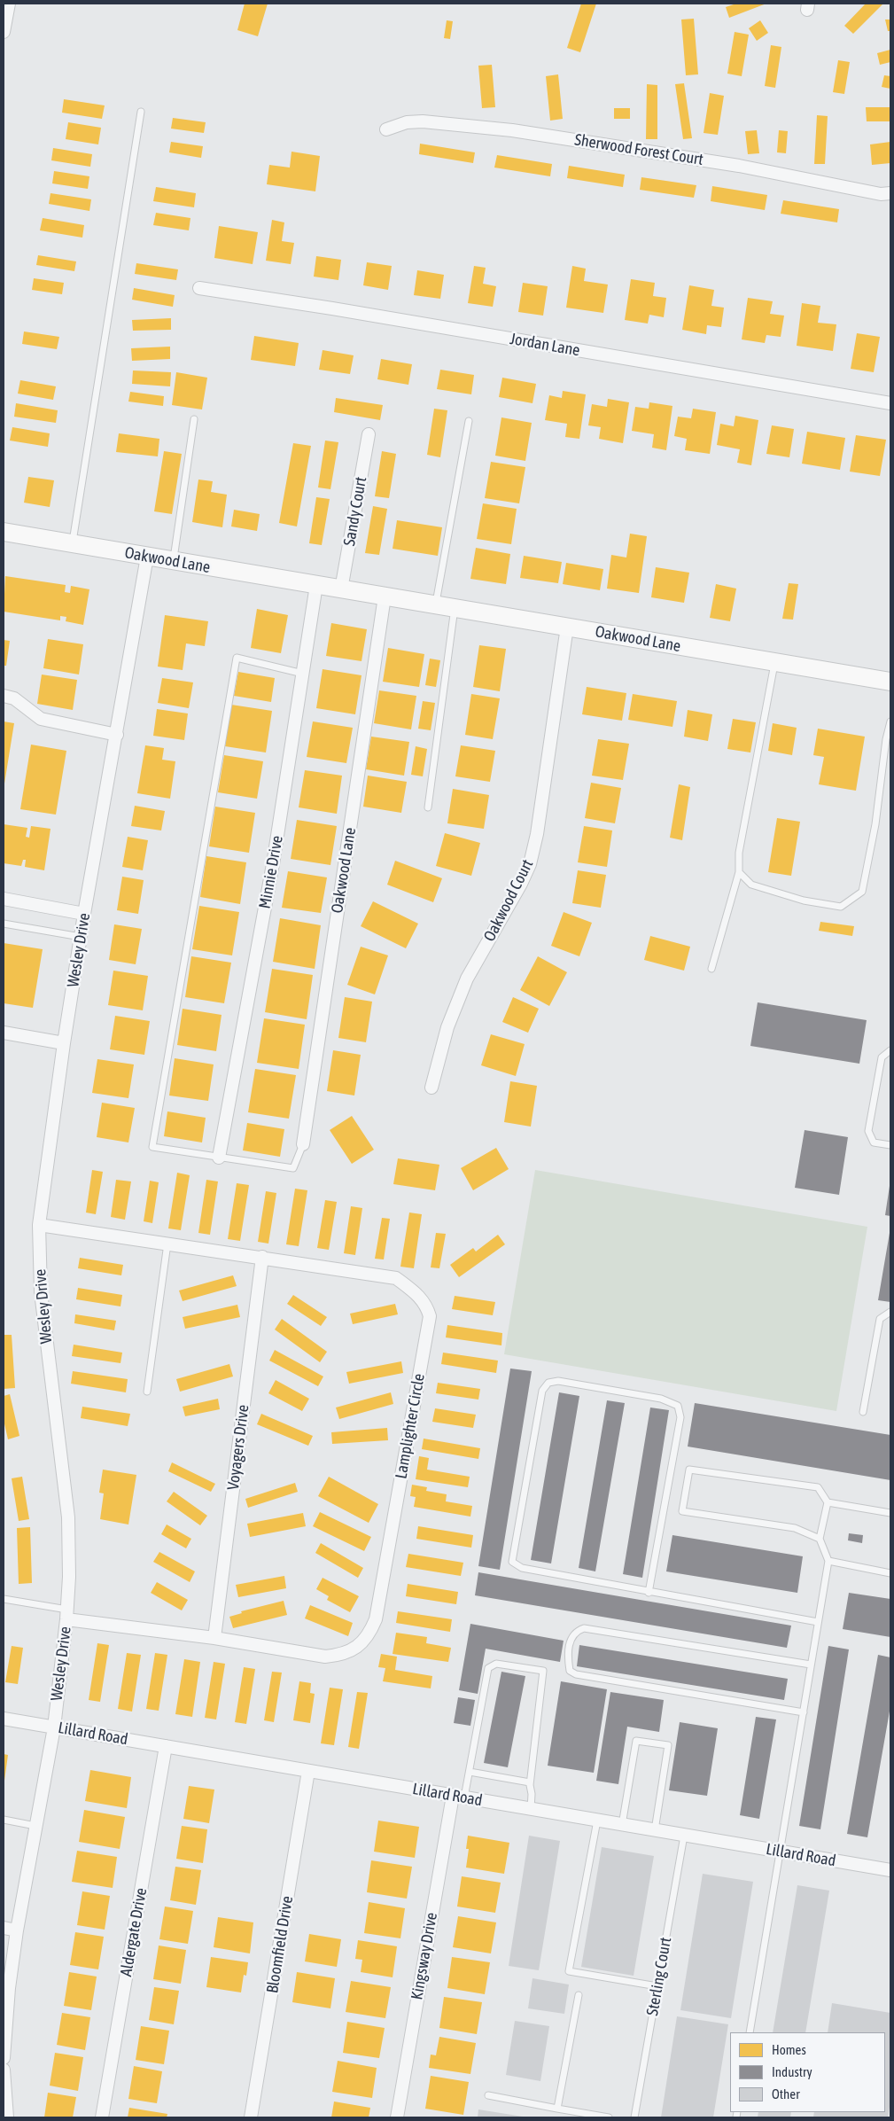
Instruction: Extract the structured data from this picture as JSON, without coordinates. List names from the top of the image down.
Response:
{
  "streets": {
    "street": [
      "Sherwood Forest Court",
      "Jordan Lane",
      "Sandy Court",
      "Oakwood Lane",
      "Minnie Drive",
      "Oakwood Court",
      "Wesley Drive",
      "Lamplighter Circle",
      "Voyagers Drive",
      "Lillard Road",
      "Aldergate Drive",
      "Bloomfield Drive",
      "Kingsway Drive"
    ],
    "lane": ["Sterling Court"]
  },
  "crossings": [
    ["Sandy Court", "Oakwood Lane"],
    ["Oakwood Lane", "Minnie Drive"],
    ["Oakwood Lane", "Oakwood Court"],
    ["Oakwood Lane", "Wesley Drive"],
    ["Wesley Drive", "Lamplighter Circle"],
    ["Wesley Drive", "Lillard Road"],
    ["Lamplighter Circle", "Voyagers Drive"],
    ["Lillard Road", "Aldergate Drive"],
    ["Lillard Road", "Bloomfield Drive"],
    ["Lillard Road", "Kingsway Drive"],
    ["Lillard Road", "Sterling Court"]
  ],
  "legend": ["Homes", "Industry", "Other"]
}
